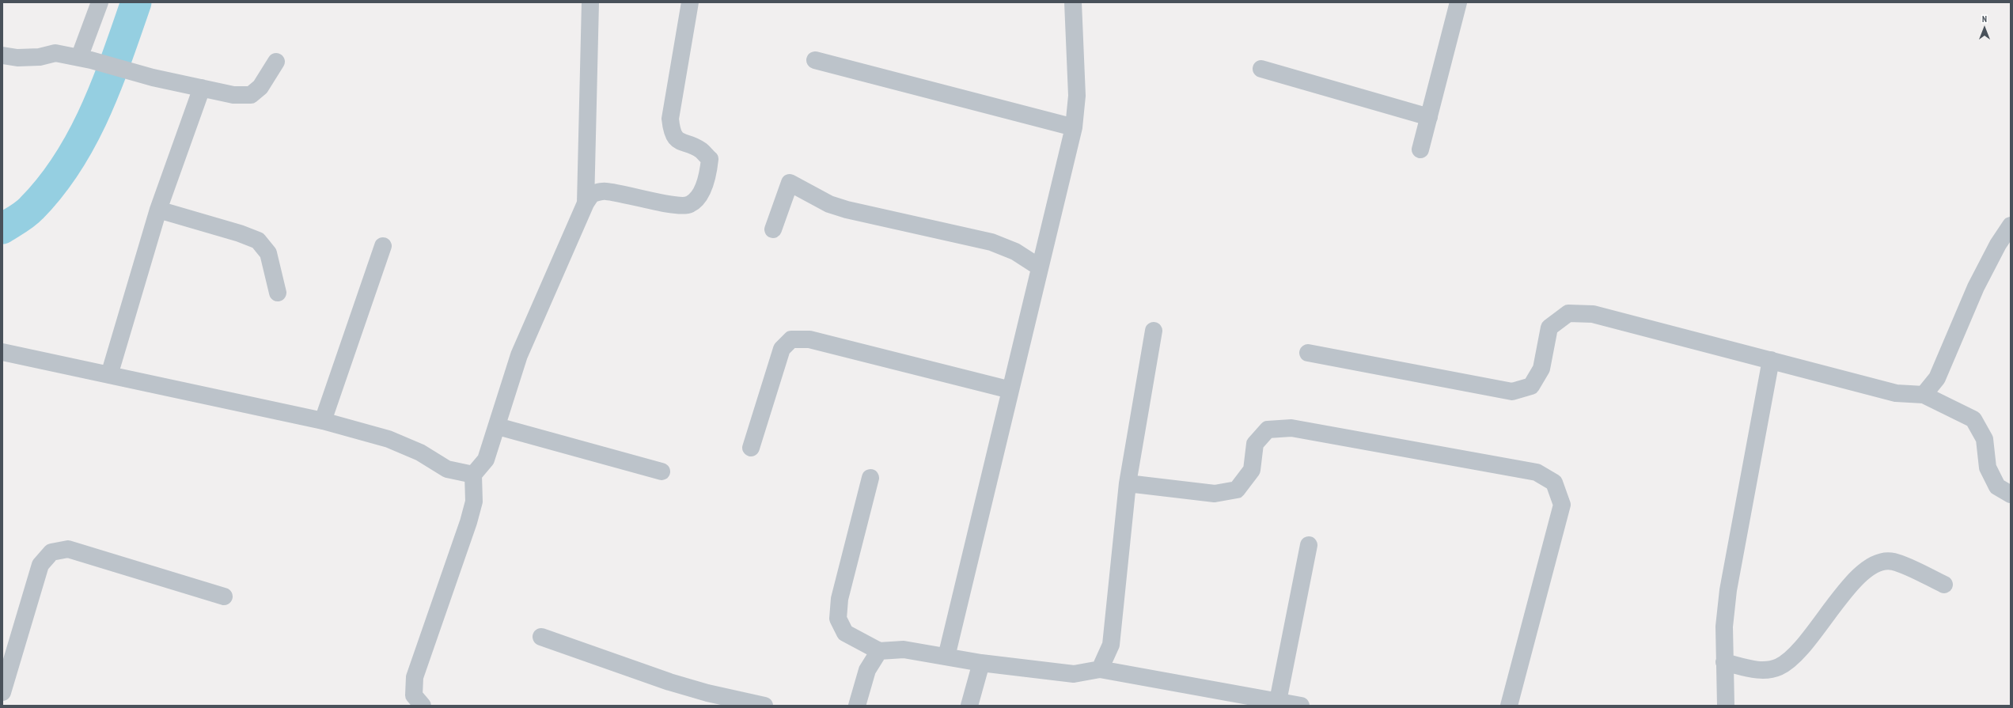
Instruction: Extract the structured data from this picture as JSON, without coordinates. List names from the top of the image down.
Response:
{
  "north": "top"
}
